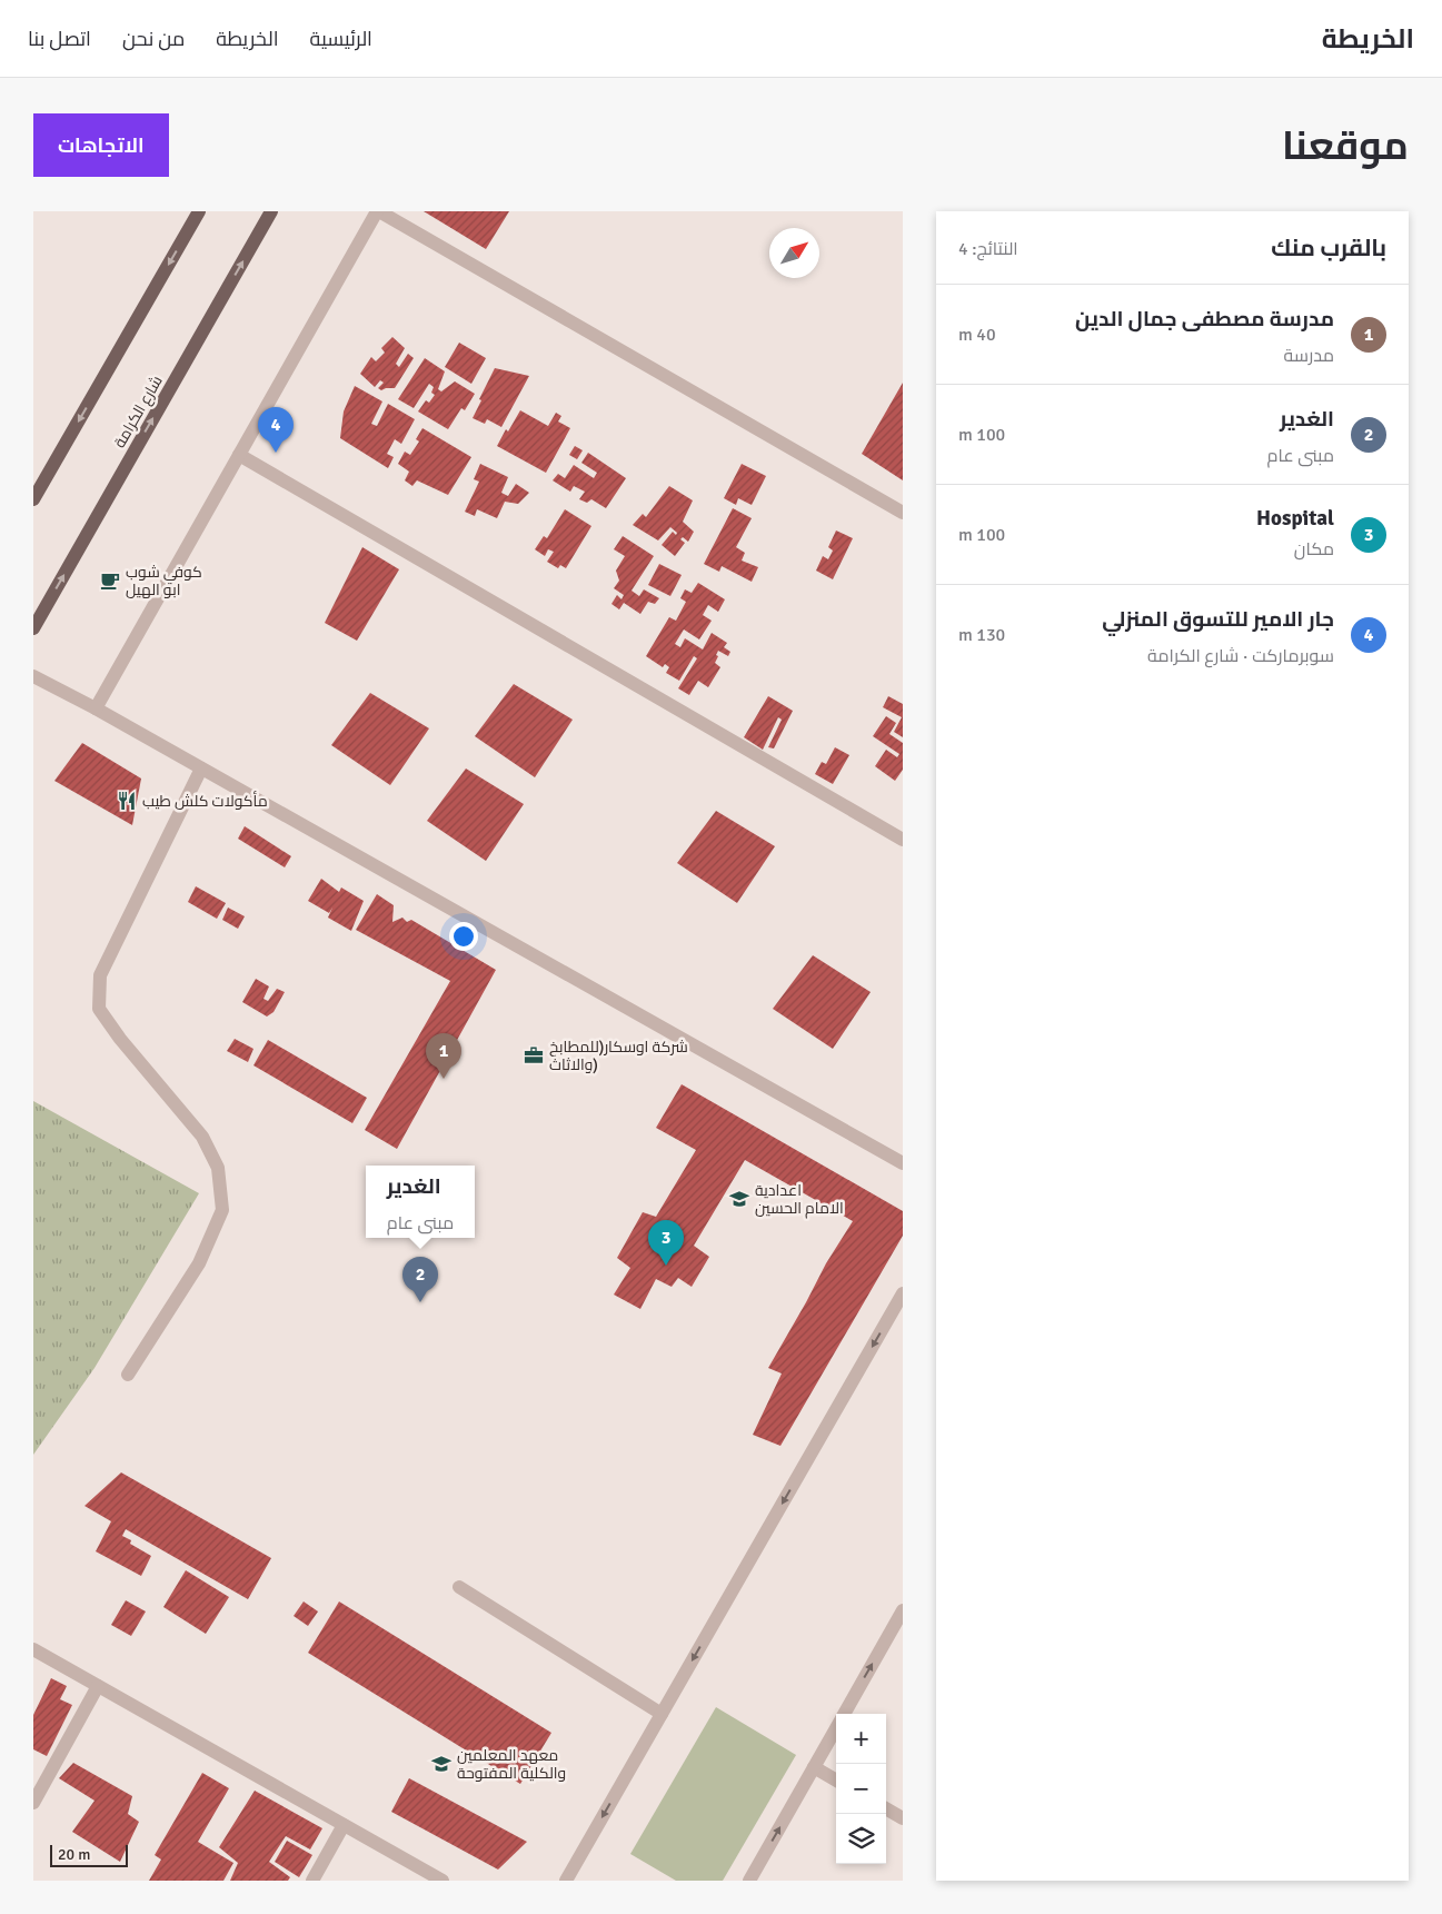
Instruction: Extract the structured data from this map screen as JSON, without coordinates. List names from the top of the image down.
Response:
{
  "streets": {
    "main road": ["شارع الكرامة"]
  },
  "places": {
    "cafe": ["كوفي شوب ابو الهيل"],
    "restaurant": ["مأكولات كلش طيب"],
    "office": ["شركة اوسكار(للمطابخ والاثاث)"],
    "school or university": ["اعدادية الامام الحسين", "معهد المعلمين والكلية المفتوحة"]
  },
  "scale_bar": "20 m",
  "north": "top right",
  "page": {
    "header": "الخريطة",
    "nav": [
      "الرئيسية",
      "الخريطة",
      "من نحن",
      "اتصل بنا"
    ],
    "title": "موقعنا",
    "buttons": "الاتجاهات",
    "heading": ["بالقرب منك", "النتائج: 4"],
    "list": [
      {
        "mark": "1",
        "name": "مدرسة مصطفى جمال الدين",
        "note": "مدرسة",
        "value": "40 m"
      },
      {
        "mark": "2",
        "name": "الغدير",
        "note": "مبنى عام",
        "value": "100 m"
      },
      {
        "mark": "3",
        "name": "Hospital",
        "note": "مكان",
        "value": "100 m"
      },
      {
        "mark": "4",
        "name": "جار الامير للتسوق المنزلي",
        "note": "سوبرماركت · شارع الكرامة",
        "value": "130 m"
      }
    ],
    "pins": [
      "4",
      "1",
      "3",
      "2"
    ],
    "popup": ["الغدير", "مبنى عام"],
    "map_buttons": ["+", "−"],
    "scale": "20 m"
  }
}
